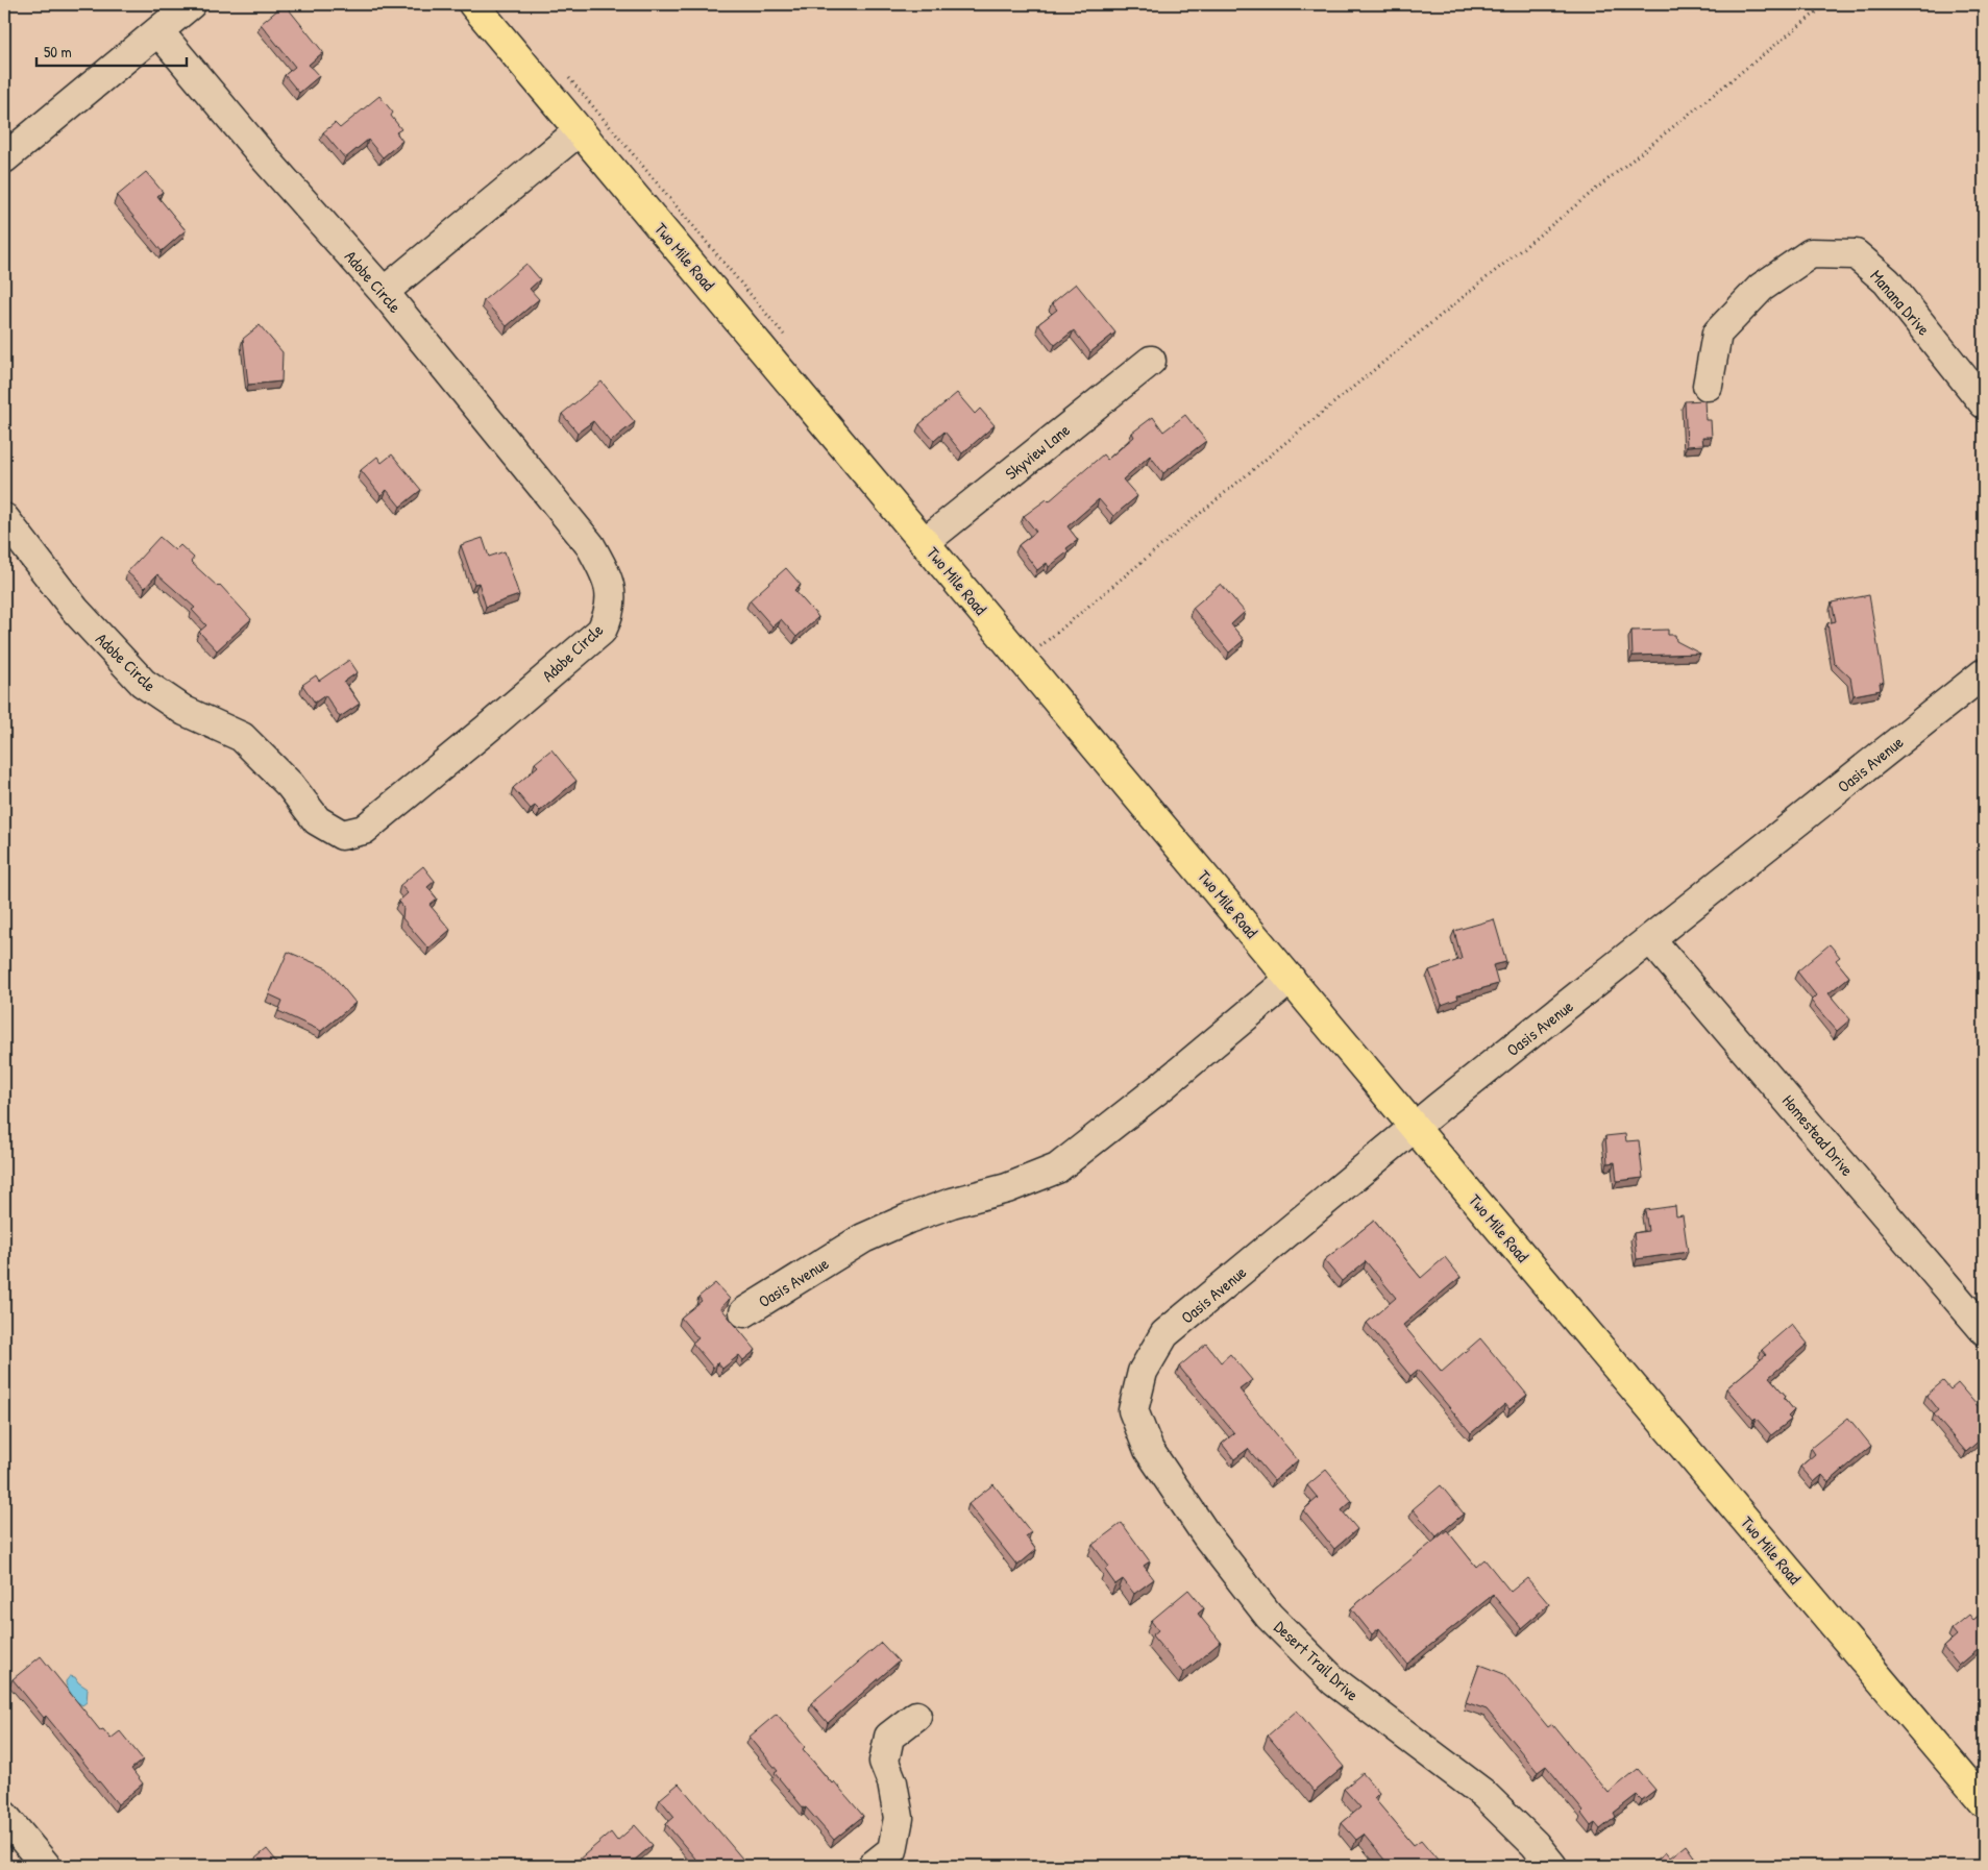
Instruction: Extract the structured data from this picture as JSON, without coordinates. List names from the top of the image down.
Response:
{
  "streets": {
    "main road": ["Two Mile Road"],
    "street": [
      "Adobe Circle",
      "Manana Drive",
      "Skyview Lane",
      "Oasis Avenue",
      "Homestead Drive",
      "Desert Trail Drive"
    ]
  },
  "crossings": [
    ["Two Mile Road", "Skyview Lane"],
    ["Two Mile Road", "Oasis Avenue"],
    ["Oasis Avenue", "Homestead Drive"],
    ["Oasis Avenue", "Desert Trail Drive"]
  ],
  "scale_bar": "50 m"
}
